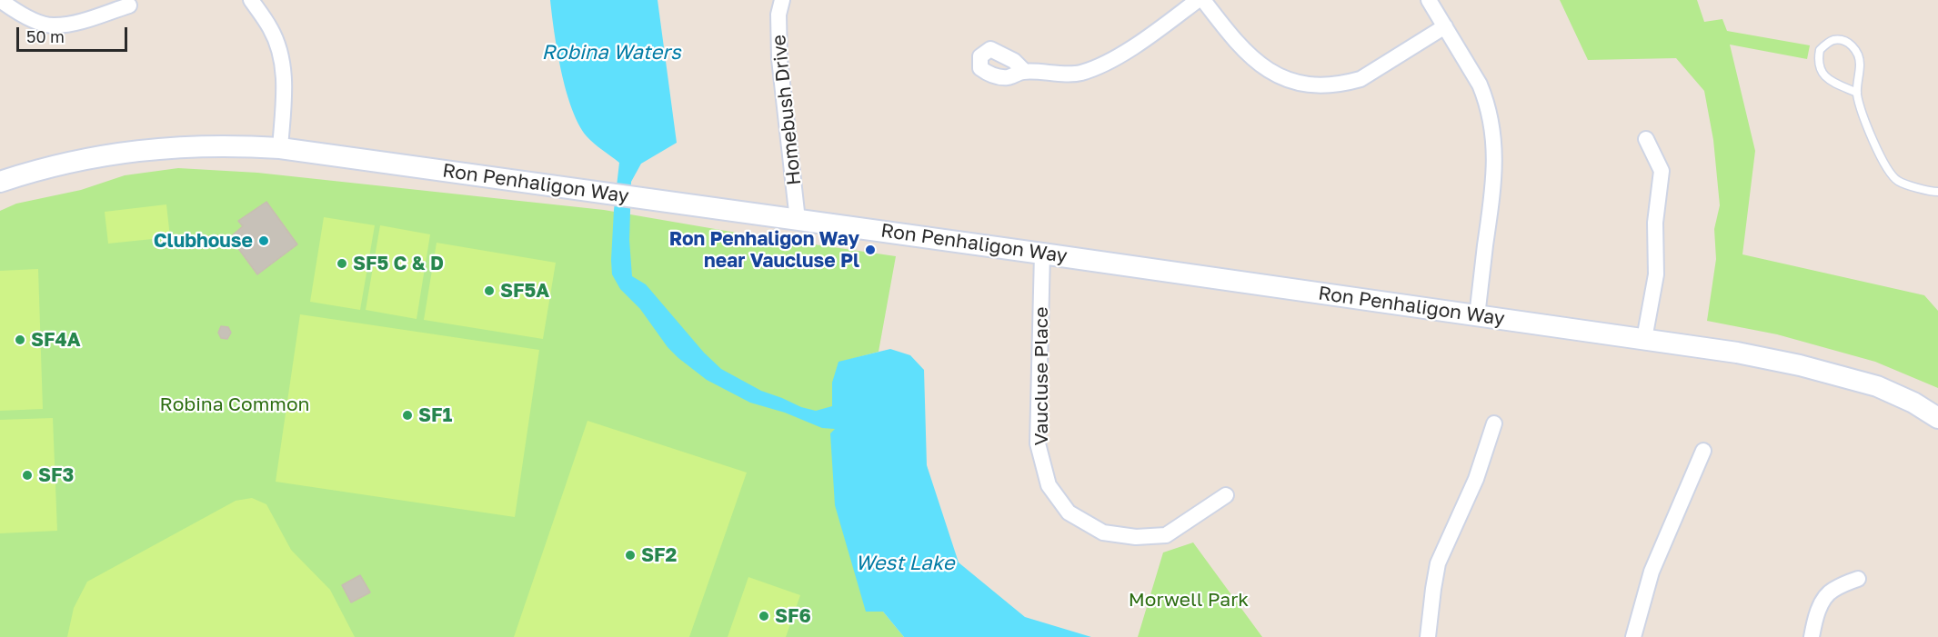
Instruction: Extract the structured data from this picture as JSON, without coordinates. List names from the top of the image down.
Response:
{
  "streets": {
    "street": ["Homebush Drive", "Ron Penhaligon Way", "Vaucluse Place"]
  },
  "crossings": [
    ["Homebush Drive", "Ron Penhaligon Way"],
    ["Ron Penhaligon Way", "Vaucluse Place"]
  ],
  "water": ["Robina Waters", "West Lake"],
  "parks": ["Robina Common", "Morwell Park"],
  "places": [
    "Clubhouse",
    "Ron Penhaligon Way near Vaucluse Pl",
    "SF5 C & D",
    "SF5A",
    "SF4A",
    "SF1",
    "SF3",
    "SF2",
    "SF6"
  ],
  "scale_bar": "50 m"
}
